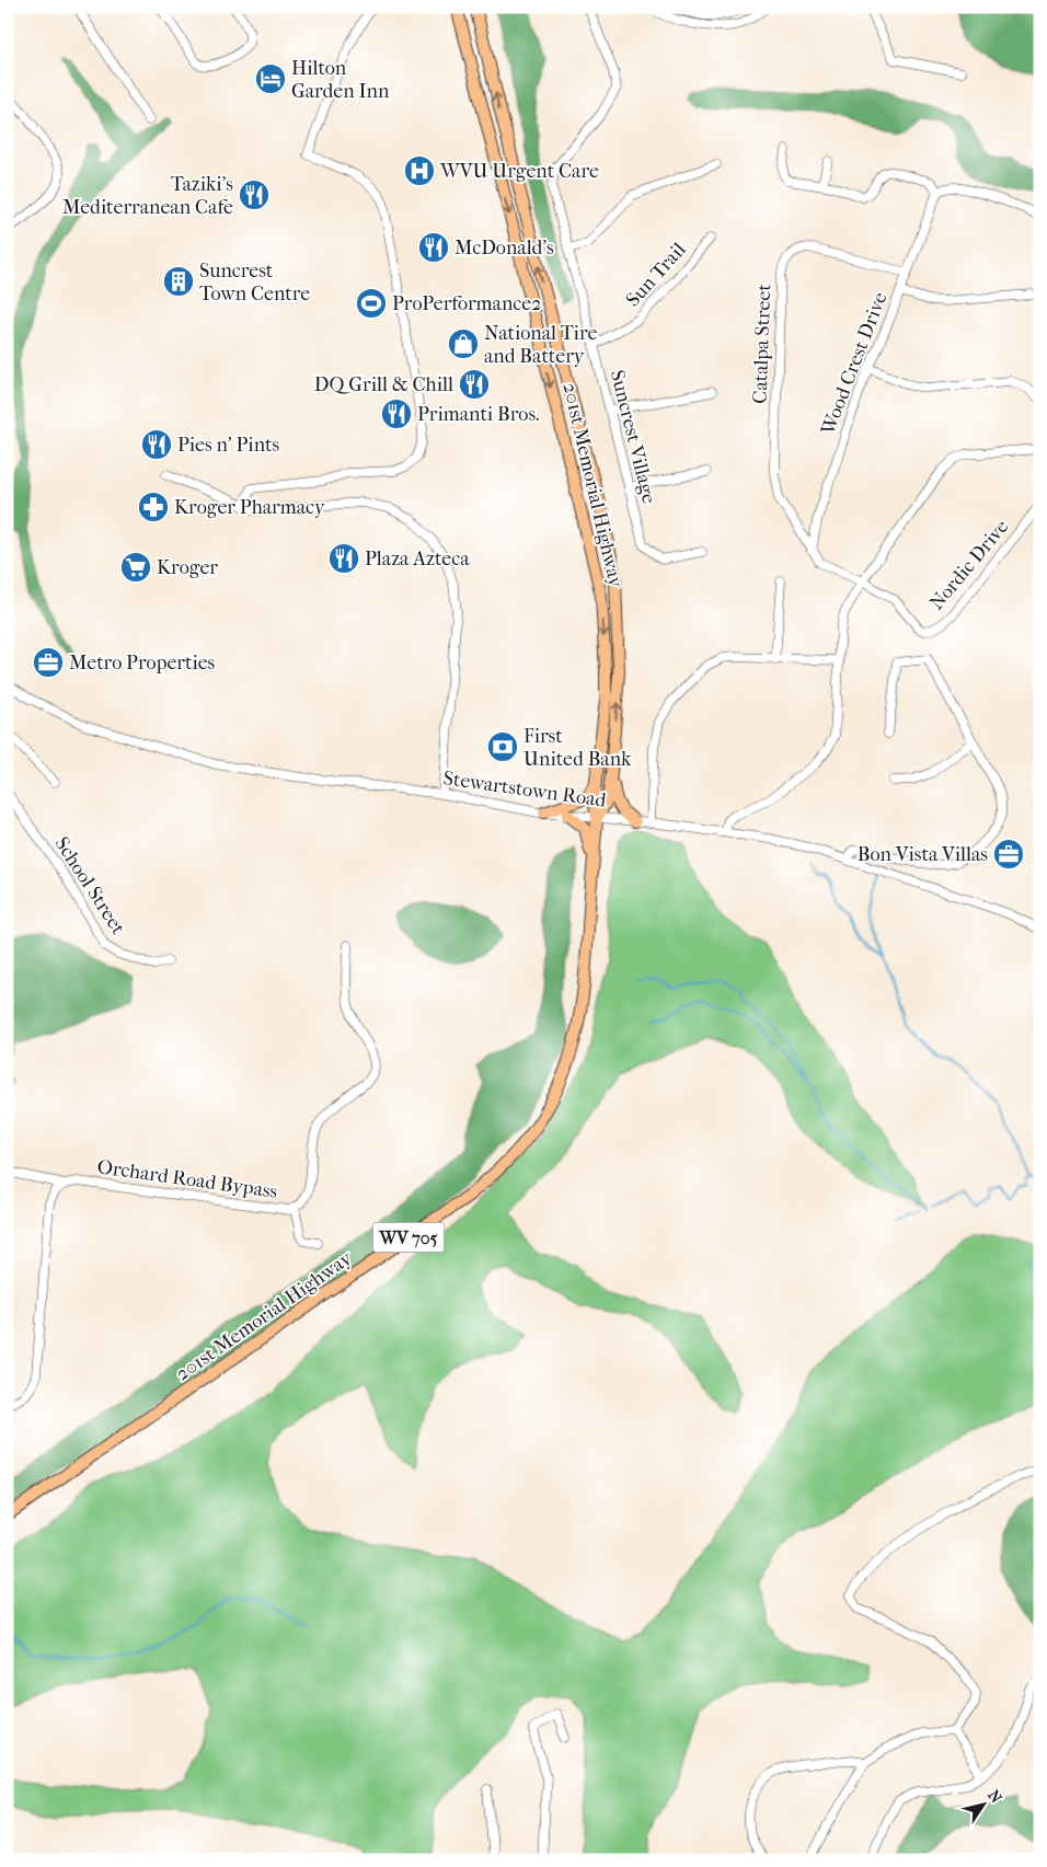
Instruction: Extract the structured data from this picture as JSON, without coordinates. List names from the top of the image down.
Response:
{
  "streets": {
    "main road": ["201st Memorial Highway", "WV 705"],
    "street": [
      "Sun Trail",
      "Catalpa Street",
      "Wood Crest Drive",
      "Suncrest Village",
      "Nordic Drive",
      "Stewartstown Road",
      "School Street",
      "Orchard Road Bypass"
    ]
  },
  "crossings": [
    ["Sun Trail", "Suncrest Village"],
    ["Catalpa Street", "Wood Crest Drive"],
    ["Catalpa Street", "Nordic Drive"],
    ["Wood Crest Drive", "Nordic Drive"],
    ["201st Memorial Highway", "Stewartstown Road"]
  ],
  "places": {
    "hotel": ["Hilton Garden Inn"],
    "hospital": ["WVU Urgent Care"],
    "restaurant": [
      "Taziki's Mediterranean Cafe",
      "McDonald's",
      "DQ Grill & Chill",
      "Primanti Bros.",
      "Pies n' Pints",
      "Plaza Azteca"
    ],
    "building": ["Suncrest Town Centre"],
    "sports": ["ProPerformance2"],
    "shop": ["National Tire and Battery"],
    "pharmacy": ["Kroger Pharmacy"],
    "supermarket": ["Kroger"],
    "office": ["Metro Properties", "Bon Vista Villas"],
    "bank": ["First United Bank"]
  },
  "north": "top right"
}
